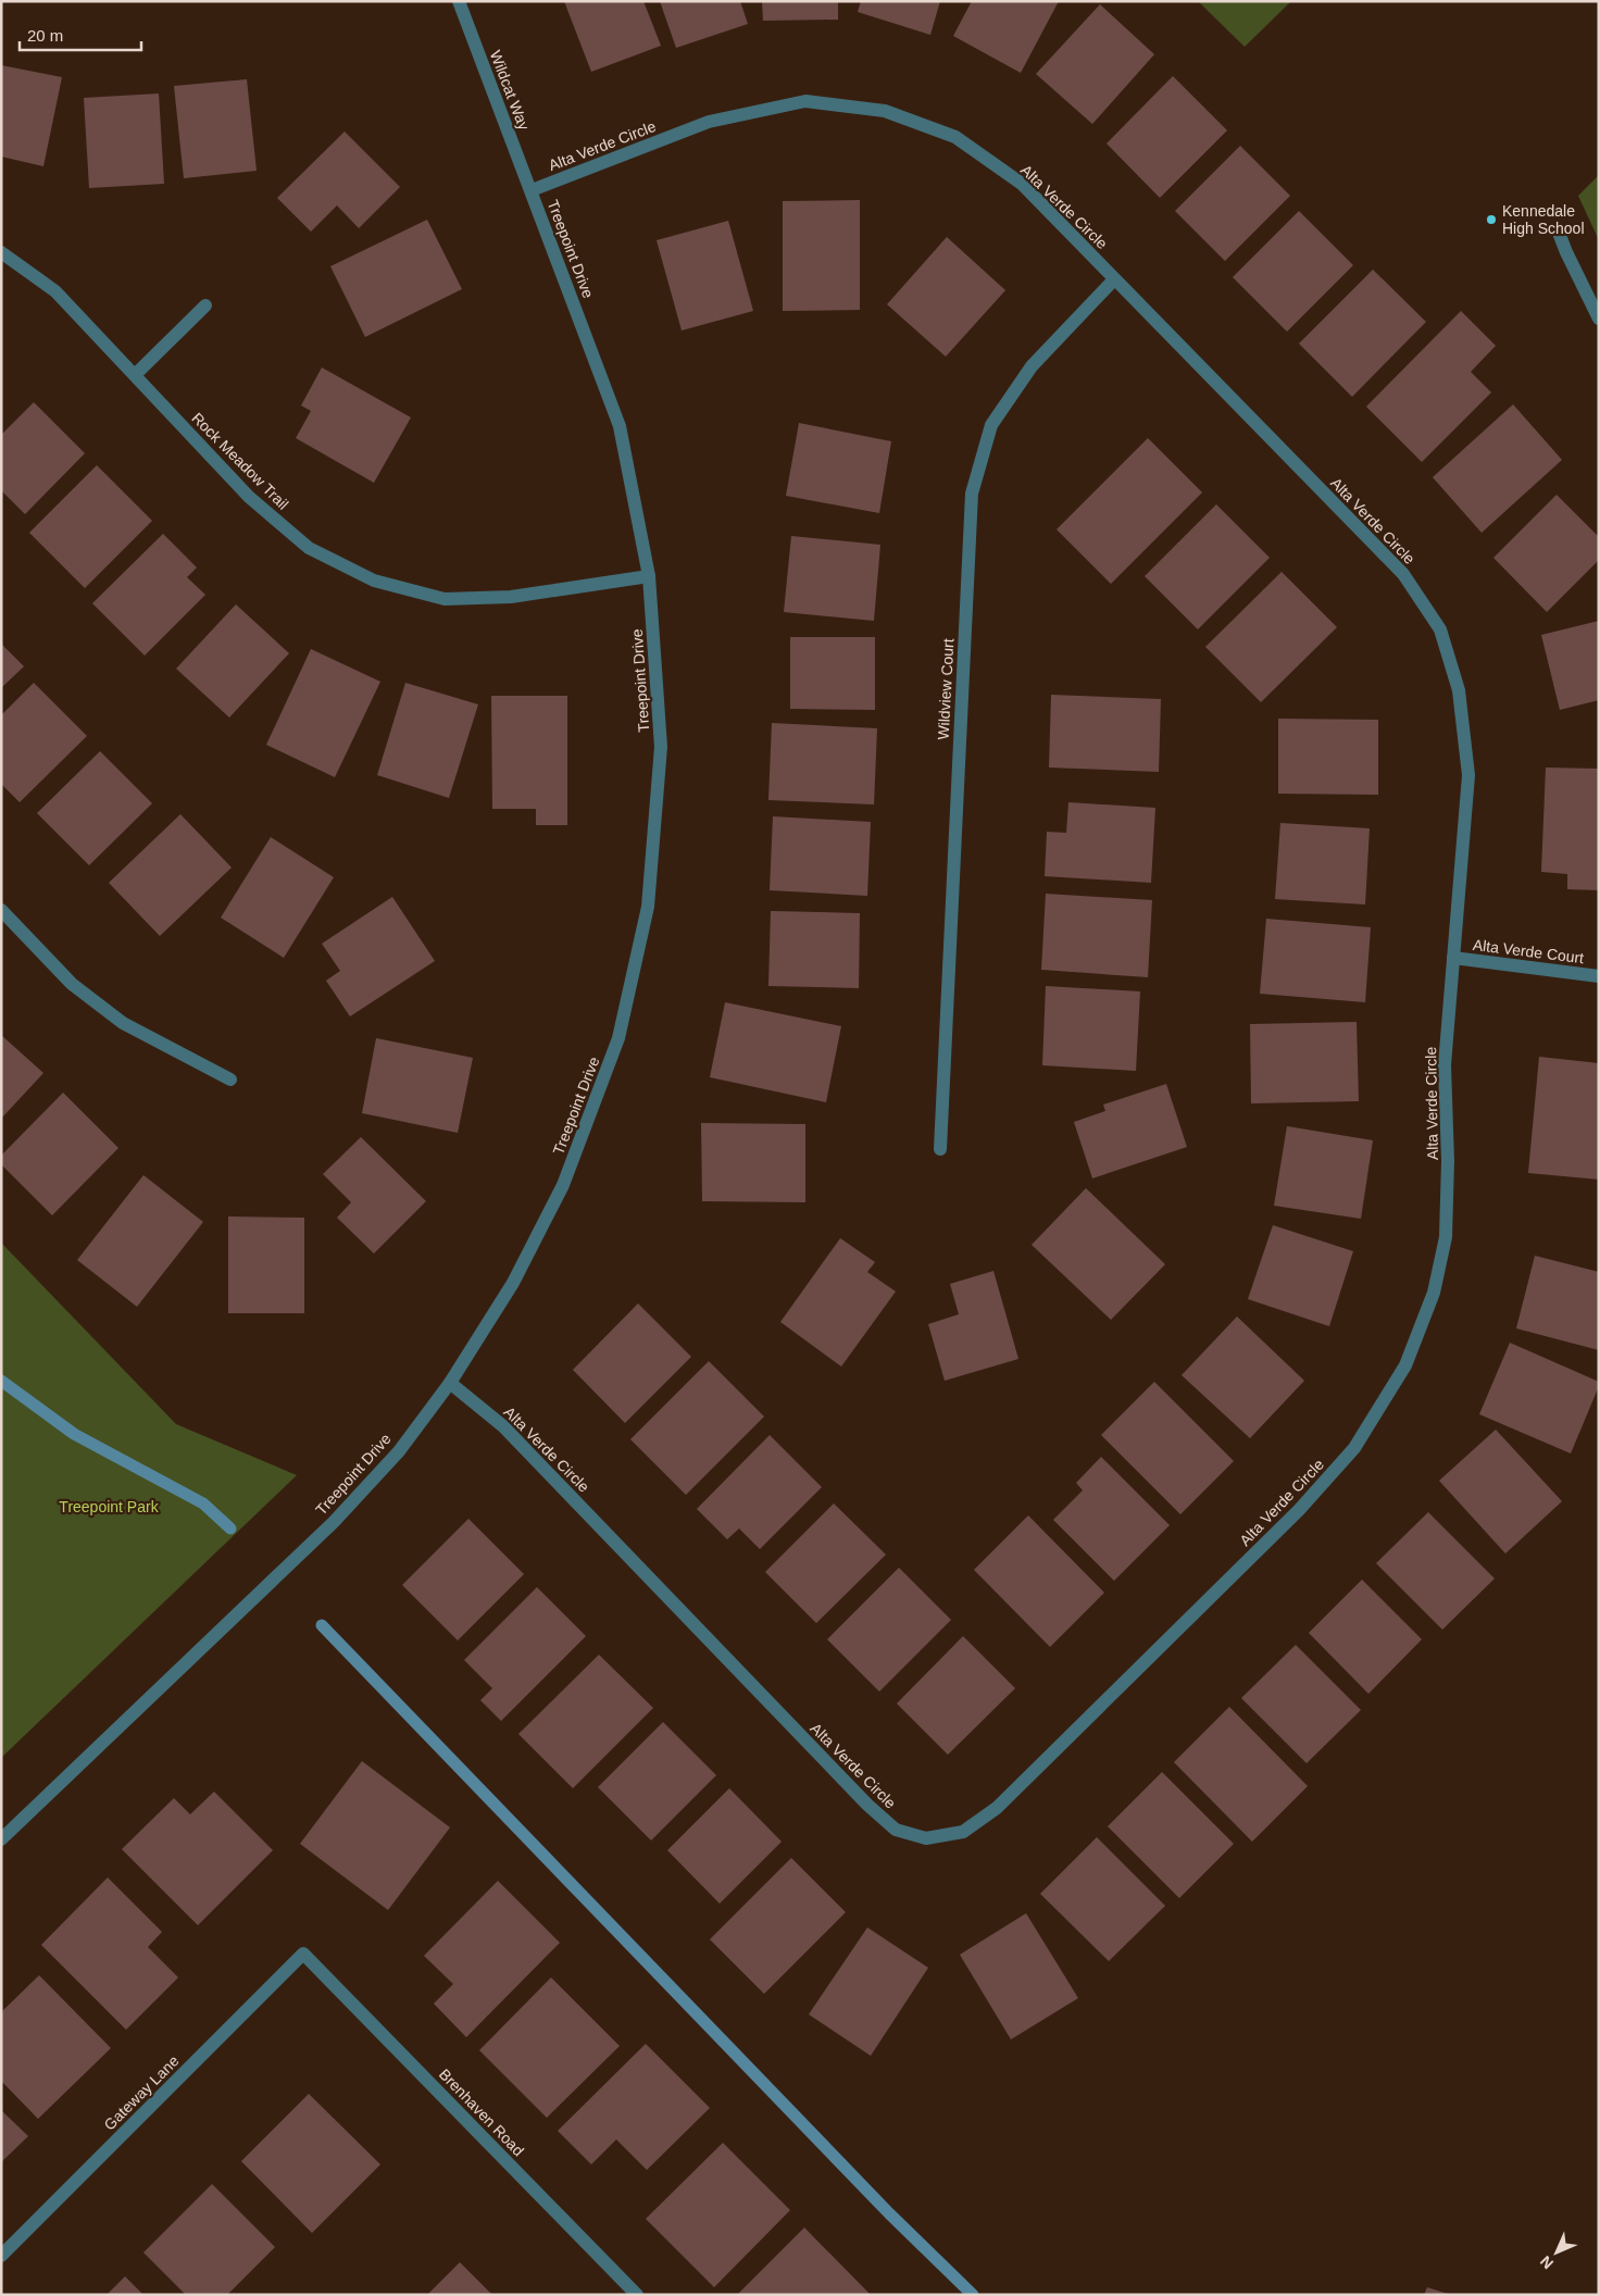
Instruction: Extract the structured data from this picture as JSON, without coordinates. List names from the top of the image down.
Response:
{
  "streets": {
    "street": [
      "Wildcat Way",
      "Alta Verde Circle",
      "Treepoint Drive",
      "Rock Meadow Trail",
      "Wildview Court",
      "Alta Verde Court",
      "Gateway Lane",
      "Brenhaven Road"
    ]
  },
  "crossings": [
    ["Wildcat Way", "Alta Verde Circle"],
    ["Wildcat Way", "Treepoint Drive"],
    ["Alta Verde Circle", "Treepoint Drive"],
    ["Alta Verde Circle", "Wildview Court"],
    ["Alta Verde Circle", "Alta Verde Court"],
    ["Treepoint Drive", "Rock Meadow Trail"],
    ["Gateway Lane", "Brenhaven Road"]
  ],
  "parks": ["Treepoint Park"],
  "places": ["Kennedale High School"],
  "scale_bar": "20 m",
  "north": "bottom left"
}
